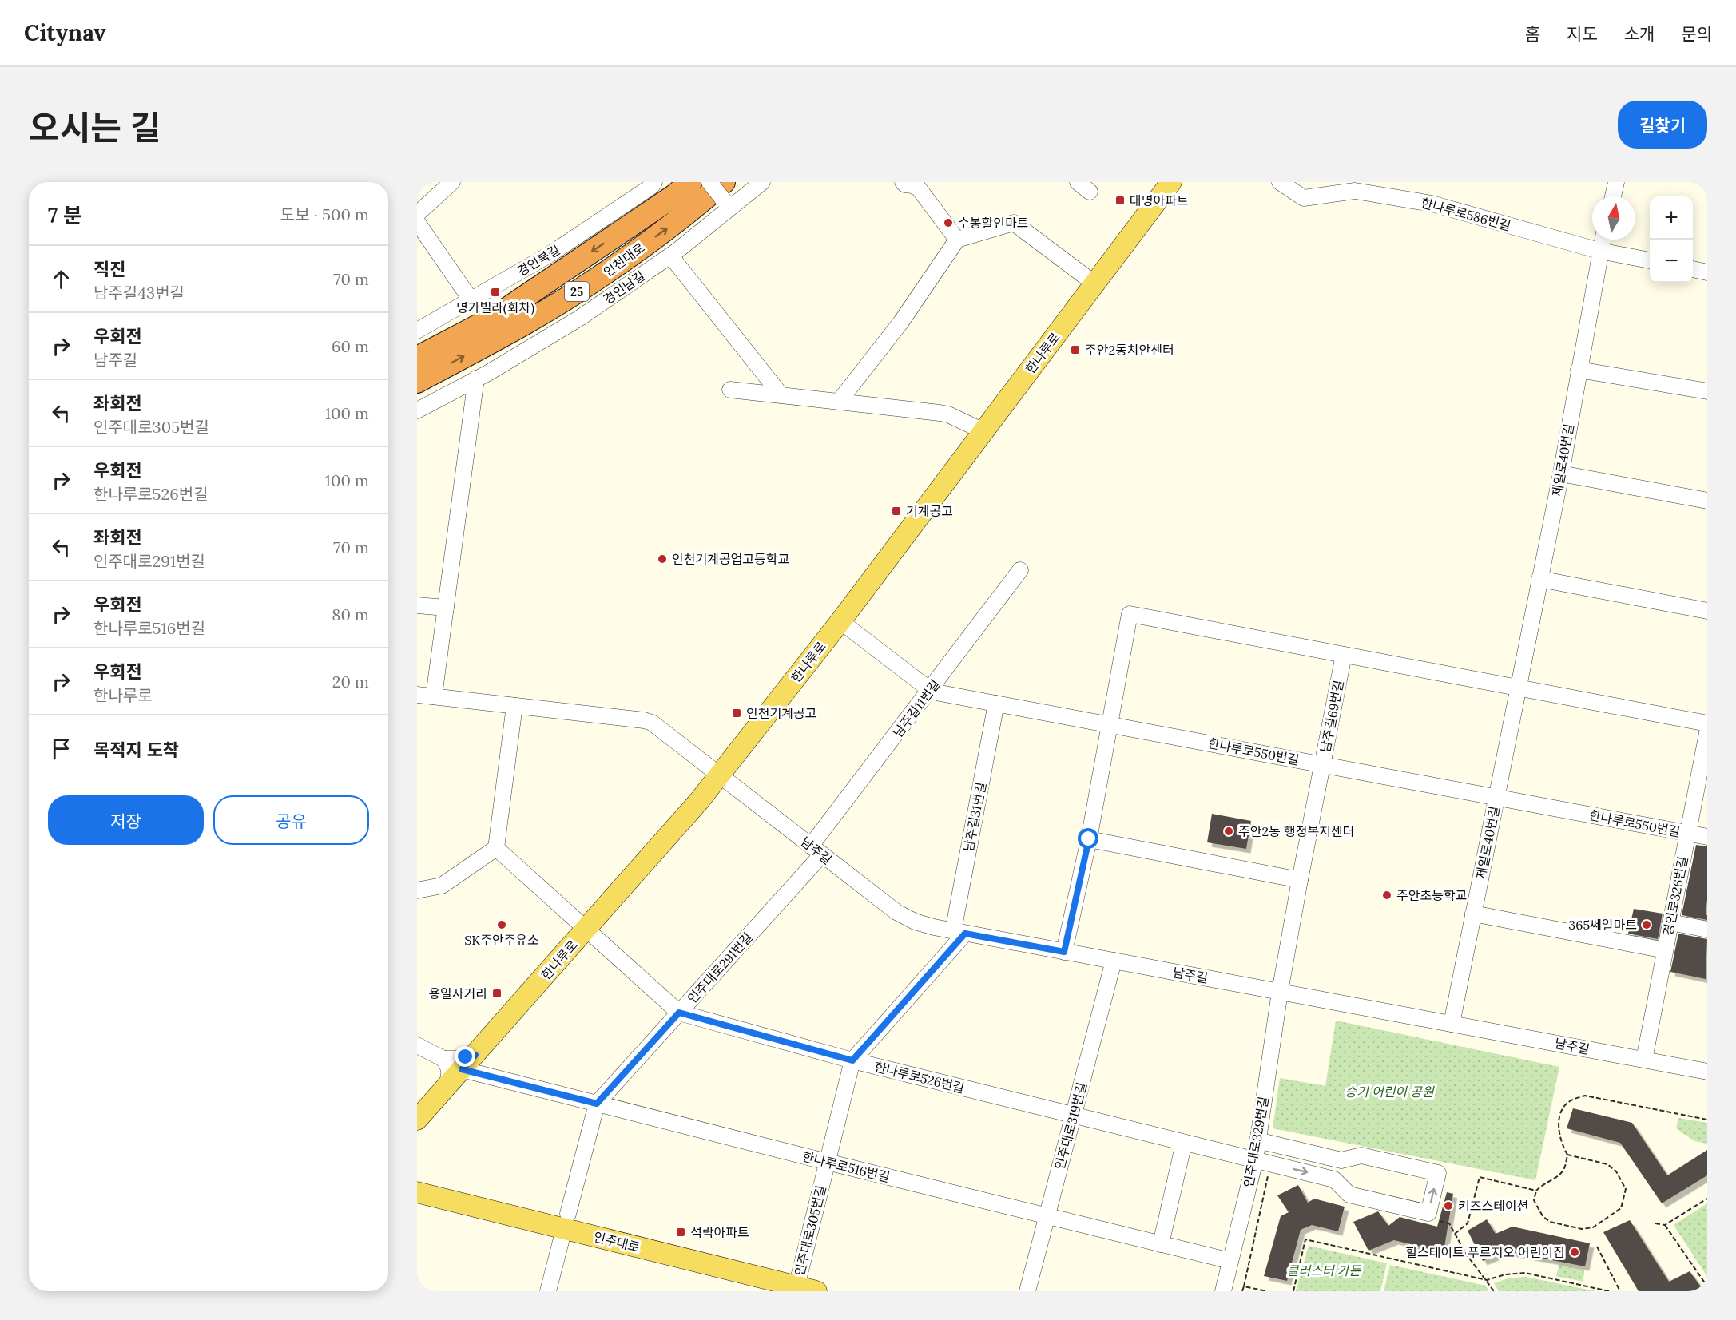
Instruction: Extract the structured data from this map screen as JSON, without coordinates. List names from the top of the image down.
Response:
{
  "streets": {
    "highway": ["인천대로", "25"],
    "main road": ["한나루로", "인주대로"],
    "street": [
      "한나루로586번길",
      "경인북길",
      "경인남길",
      "제일로40번길",
      "남주길11번길",
      "남주길69번길",
      "한나루로550번길",
      "남주길31번길",
      "남주길",
      "경인로326번길",
      "인주대로291번길",
      "한나루로526번길",
      "인주대로319번길",
      "인주대로329번길",
      "한나루로516번길",
      "인주대로305번길"
    ]
  },
  "crossings": [
    ["한나루로586번길", "제일로40번길"],
    ["인천대로", "경인남길"],
    ["한나루로", "한나루로550번길"],
    ["한나루로", "남주길"],
    ["한나루로", "한나루로526번길"],
    ["한나루로", "한나루로516번길"],
    ["제일로40번길", "한나루로550번길"],
    ["제일로40번길", "남주길"],
    ["남주길11번길", "한나루로550번길"],
    ["남주길11번길", "남주길"],
    ["남주길11번길", "인주대로291번길"],
    ["남주길69번길", "한나루로550번길"],
    ["남주길69번길", "남주길"],
    ["남주길69번길", "인주대로329번길"],
    ["한나루로550번길", "남주길31번길"],
    ["한나루로550번길", "경인로326번길"],
    ["남주길31번길", "남주길"],
    ["남주길31번길", "인주대로305번길"],
    ["남주길", "경인로326번길"],
    ["남주길", "인주대로291번길"],
    ["남주길", "인주대로319번길"],
    ["남주길", "인주대로329번길"],
    ["남주길", "인주대로305번길"],
    ["인주대로291번길", "한나루로526번길"],
    ["인주대로291번길", "한나루로516번길"],
    ["인주대로291번길", "인주대로"],
    ["한나루로526번길", "인주대로319번길"],
    ["한나루로526번길", "인주대로329번길"],
    ["한나루로526번길", "인주대로305번길"],
    ["인주대로319번길", "한나루로516번길"],
    ["인주대로329번길", "한나루로516번길"],
    ["한나루로516번길", "인주대로305번길"],
    ["인주대로305번길", "인주대로"]
  ],
  "parks": ["승기 어린이 공원", "클러스터 가든"],
  "places": {
    "transit": [
      "대명아파트",
      "명가빌라(회차)",
      "주안2동치안센터",
      "기계공고",
      "인천기계공고",
      "용일사거리",
      "석락아파트"
    ],
    "other": [
      "수봉할인마트",
      "인천기계공업고등학교",
      "주안2동 행정복지센터",
      "주안초등학교",
      "SK주안주유소",
      "365쎄일마트",
      "키즈스테이션",
      "힐스테이트 푸르지오 어린이집"
    ]
  },
  "north": "top",
  "page": {
    "header": "Citynav",
    "nav": [
      "홈",
      "지도",
      "소개",
      "문의"
    ],
    "title": "오시는 길",
    "buttons": [
      "길찾기",
      ["저장", "공유"]
    ],
    "heading": ["7 분", "도보 · 500 m"],
    "map_buttons": ["+", "−"],
    "list": [
      ["직진", "남주길43번길", "70 m"],
      ["우회전", "남주길", "60 m"],
      ["좌회전", "인주대로305번길", "100 m"],
      ["우회전", "한나루로526번길", "100 m"],
      ["좌회전", "인주대로291번길", "70 m"],
      ["우회전", "한나루로516번길", "80 m"],
      ["우회전", "한나루로", "20 m"],
      "목적지 도착"
    ]
  }
}
